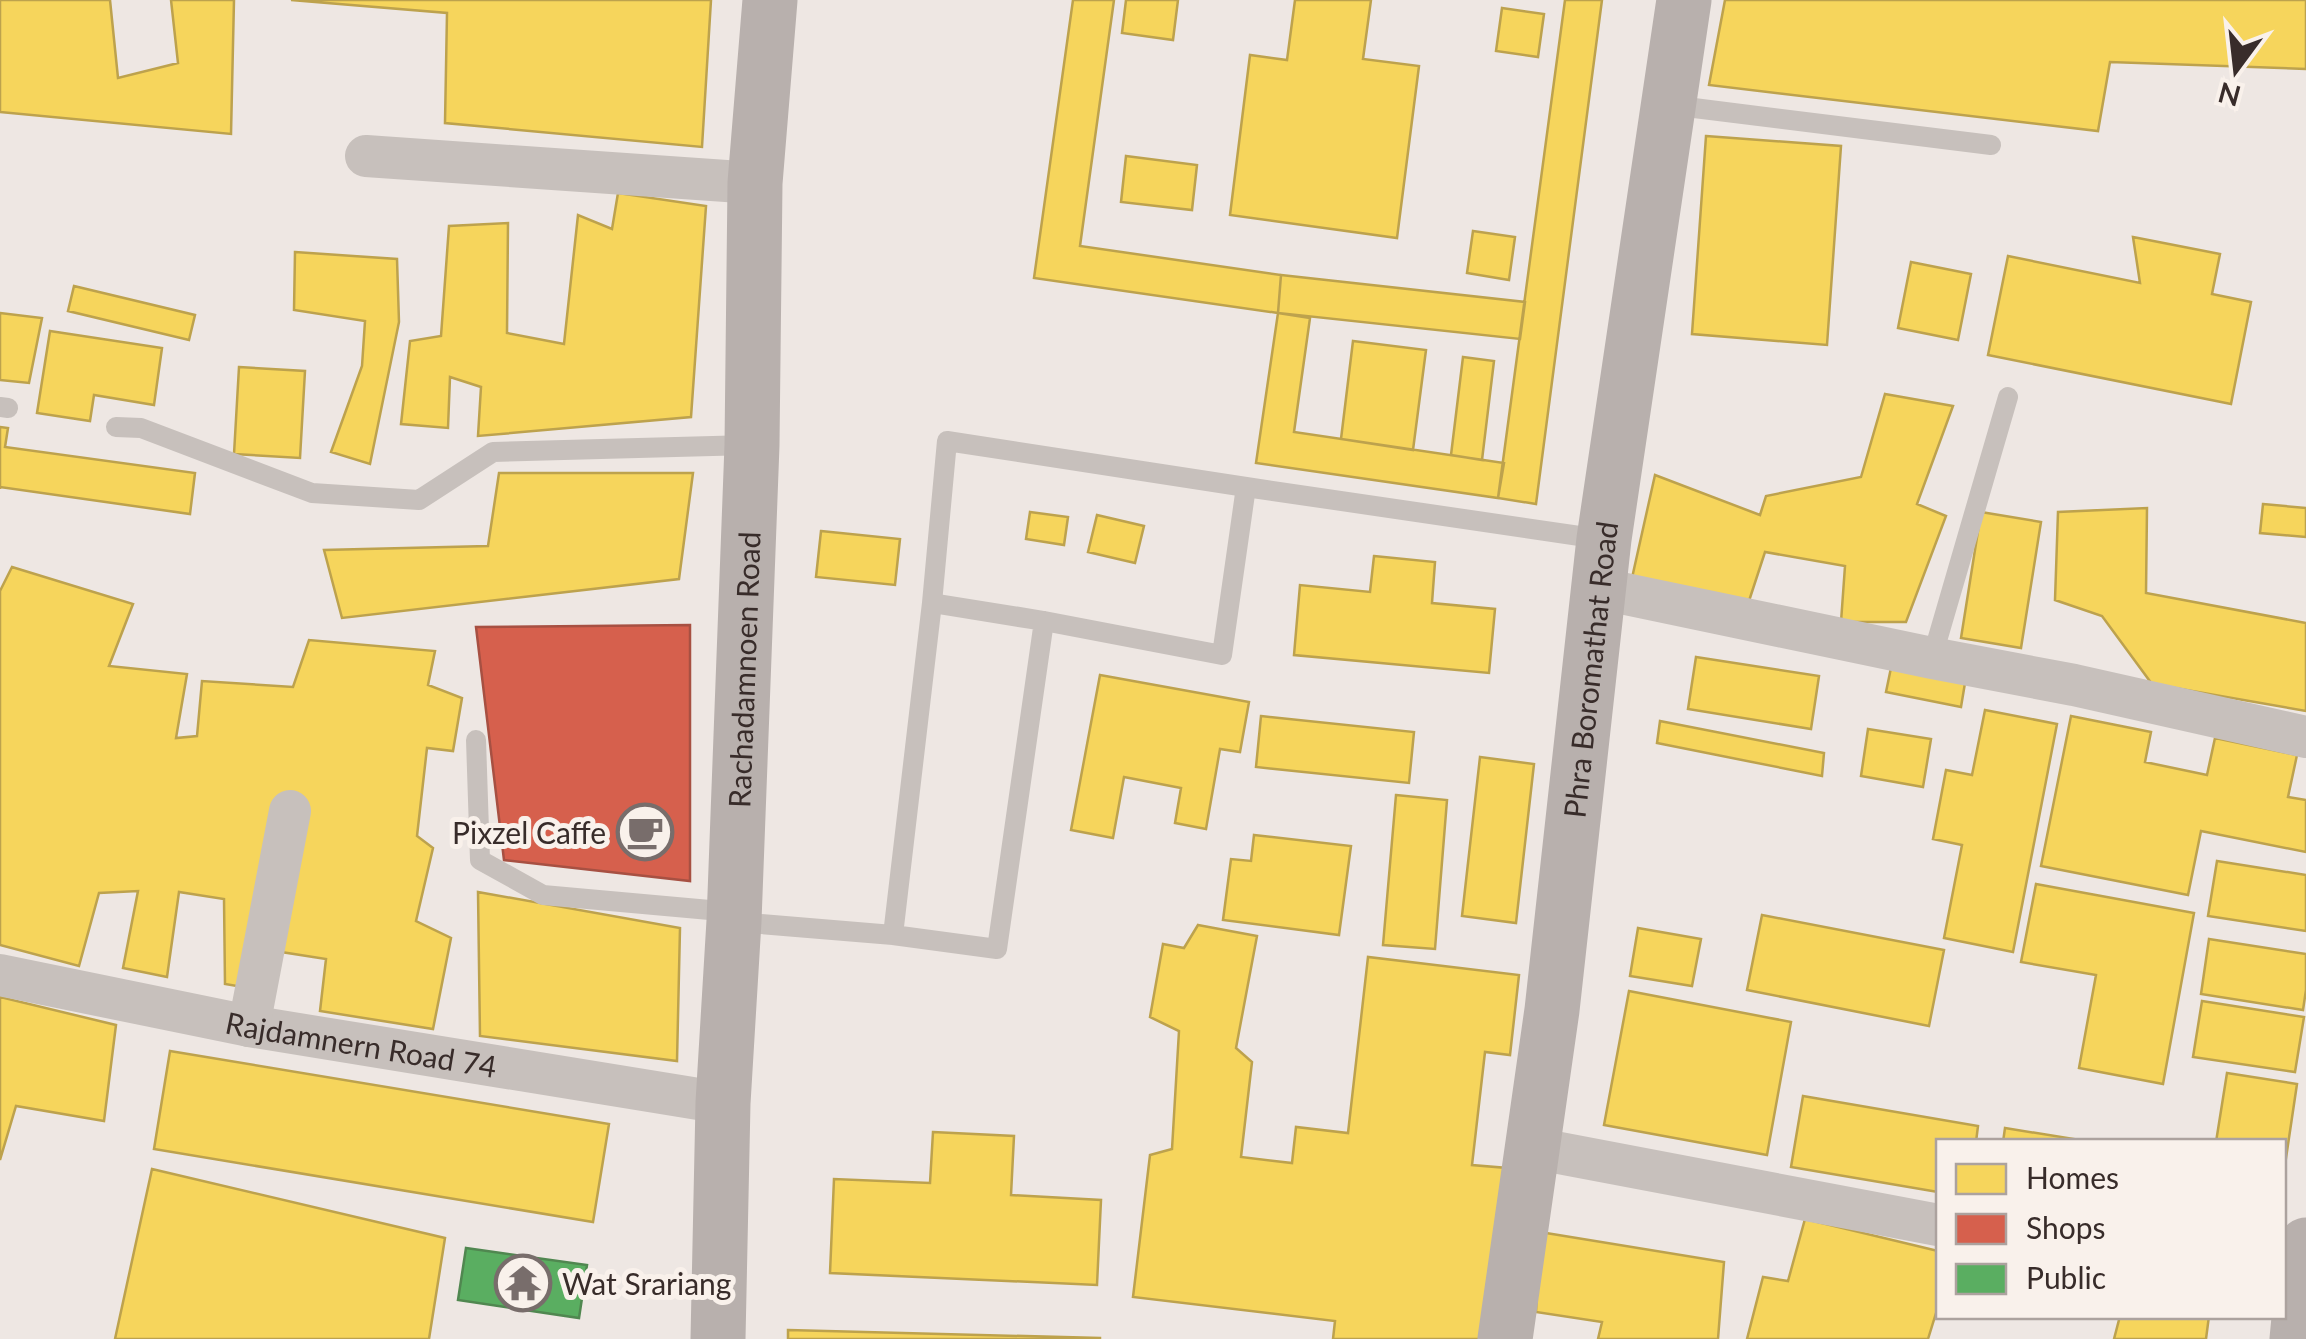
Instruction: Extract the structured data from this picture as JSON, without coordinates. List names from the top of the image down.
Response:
{
  "streets": {
    "street": ["Rachadamnoen Road", "Phra Boromathat Road", "Rajdamnern Road 74"]
  },
  "crossings": [
    ["Rachadamnoen Road", "Rajdamnern Road 74"]
  ],
  "places": {
    "cafe": ["Pixzel Caffe"],
    "temple": ["Wat Srariang"]
  },
  "legend": ["Homes", "Shops", "Public"],
  "north": "bottom"
}
